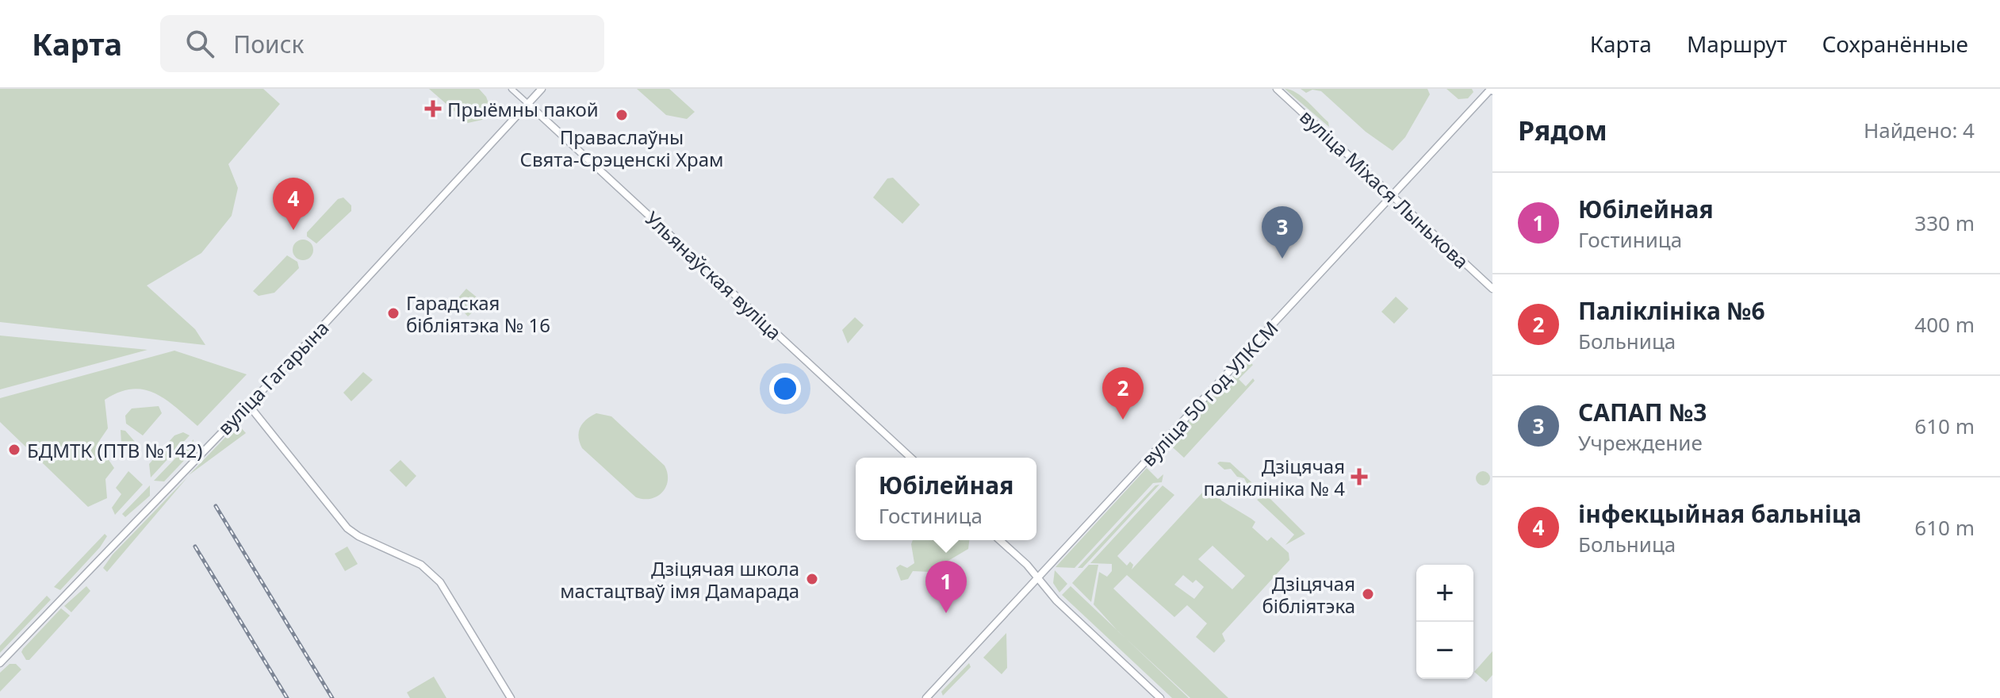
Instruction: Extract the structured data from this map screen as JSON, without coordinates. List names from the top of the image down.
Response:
{
  "streets": {
    "main road": [
      "вуліца Міхася Лынькова",
      "Ульянаўская вуліца",
      "вуліца Гагарына",
      "вуліца 50 год УЛКСМ"
    ]
  },
  "crossings": [
    ["вуліца Міхася Лынькова", "вуліца 50 год УЛКСМ"],
    ["Ульянаўская вуліца", "вуліца Гагарына"]
  ],
  "places": {
    "health": ["Прыёмны пакой", "Дзіцячая паліклініка № 4"],
    "other": [
      "Праваслаўны Свята-Срэценскі Храм",
      "Гарадская бібліятэка № 16",
      "БДМТК (ПТВ №142)",
      "Дзіцячая школа мастацтваў імя Дамарада",
      "Дзіцячая бібліятэка"
    ]
  },
  "page": {
    "header": "Карта",
    "search": "Поиск",
    "nav": ["Карта", "Маршрут", "Сохранённые"],
    "heading": ["Рядом", "Найдено: 4"],
    "list": [
      {
        "mark": "1",
        "name": "Юбілейная",
        "note": "Гостиница",
        "value": "330 m"
      },
      {
        "mark": "2",
        "name": "Паліклініка №6",
        "note": "Больница",
        "value": "400 m"
      },
      {
        "mark": "3",
        "name": "САПАП №3",
        "note": "Учреждение",
        "value": "610 m"
      },
      {
        "mark": "4",
        "name": "інфекцыйная бальніца",
        "note": "Больница",
        "value": "610 m"
      }
    ],
    "pins": [
      "4",
      "3",
      "2",
      "1"
    ],
    "popup": ["Юбілейная", "Гостиница"],
    "map_buttons": ["+", "−"]
  }
}
